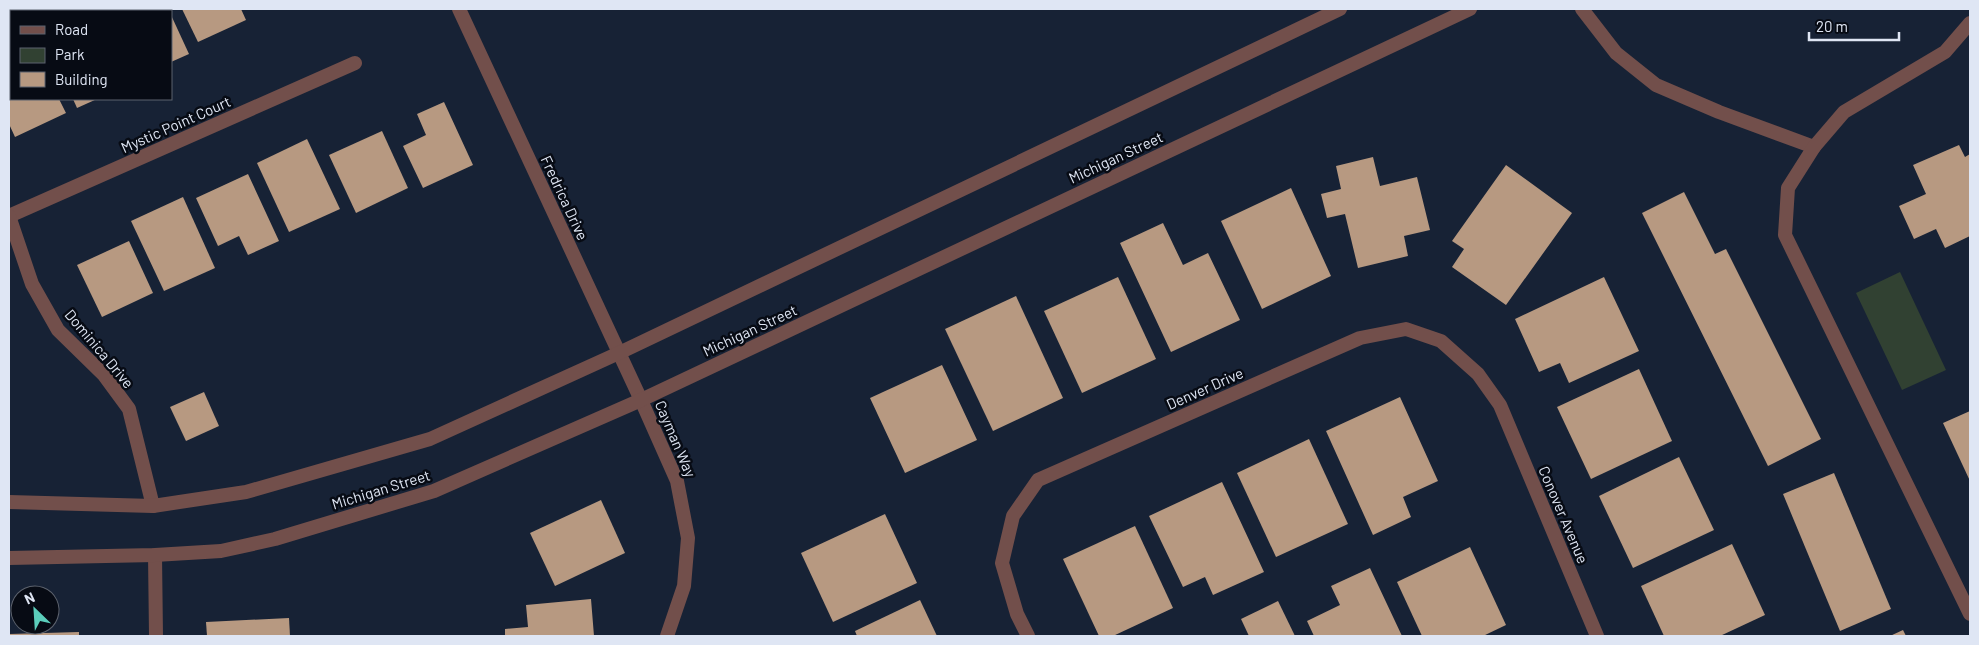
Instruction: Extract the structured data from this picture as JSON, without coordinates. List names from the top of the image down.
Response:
{
  "streets": {
    "street": [
      "Mystic Point Court",
      "Michigan Street",
      "Fredrica Drive",
      "Dominica Drive",
      "Denver Drive",
      "Cayman Way",
      "Conover Avenue"
    ]
  },
  "crossings": [
    ["Mystic Point Court", "Dominica Drive"],
    ["Michigan Street", "Fredrica Drive"],
    ["Michigan Street", "Cayman Way"],
    ["Fredrica Drive", "Cayman Way"],
    ["Denver Drive", "Conover Avenue"]
  ],
  "legend": ["Road", "Park", "Building"],
  "scale_bar": "20 m",
  "north": "top left"
}
